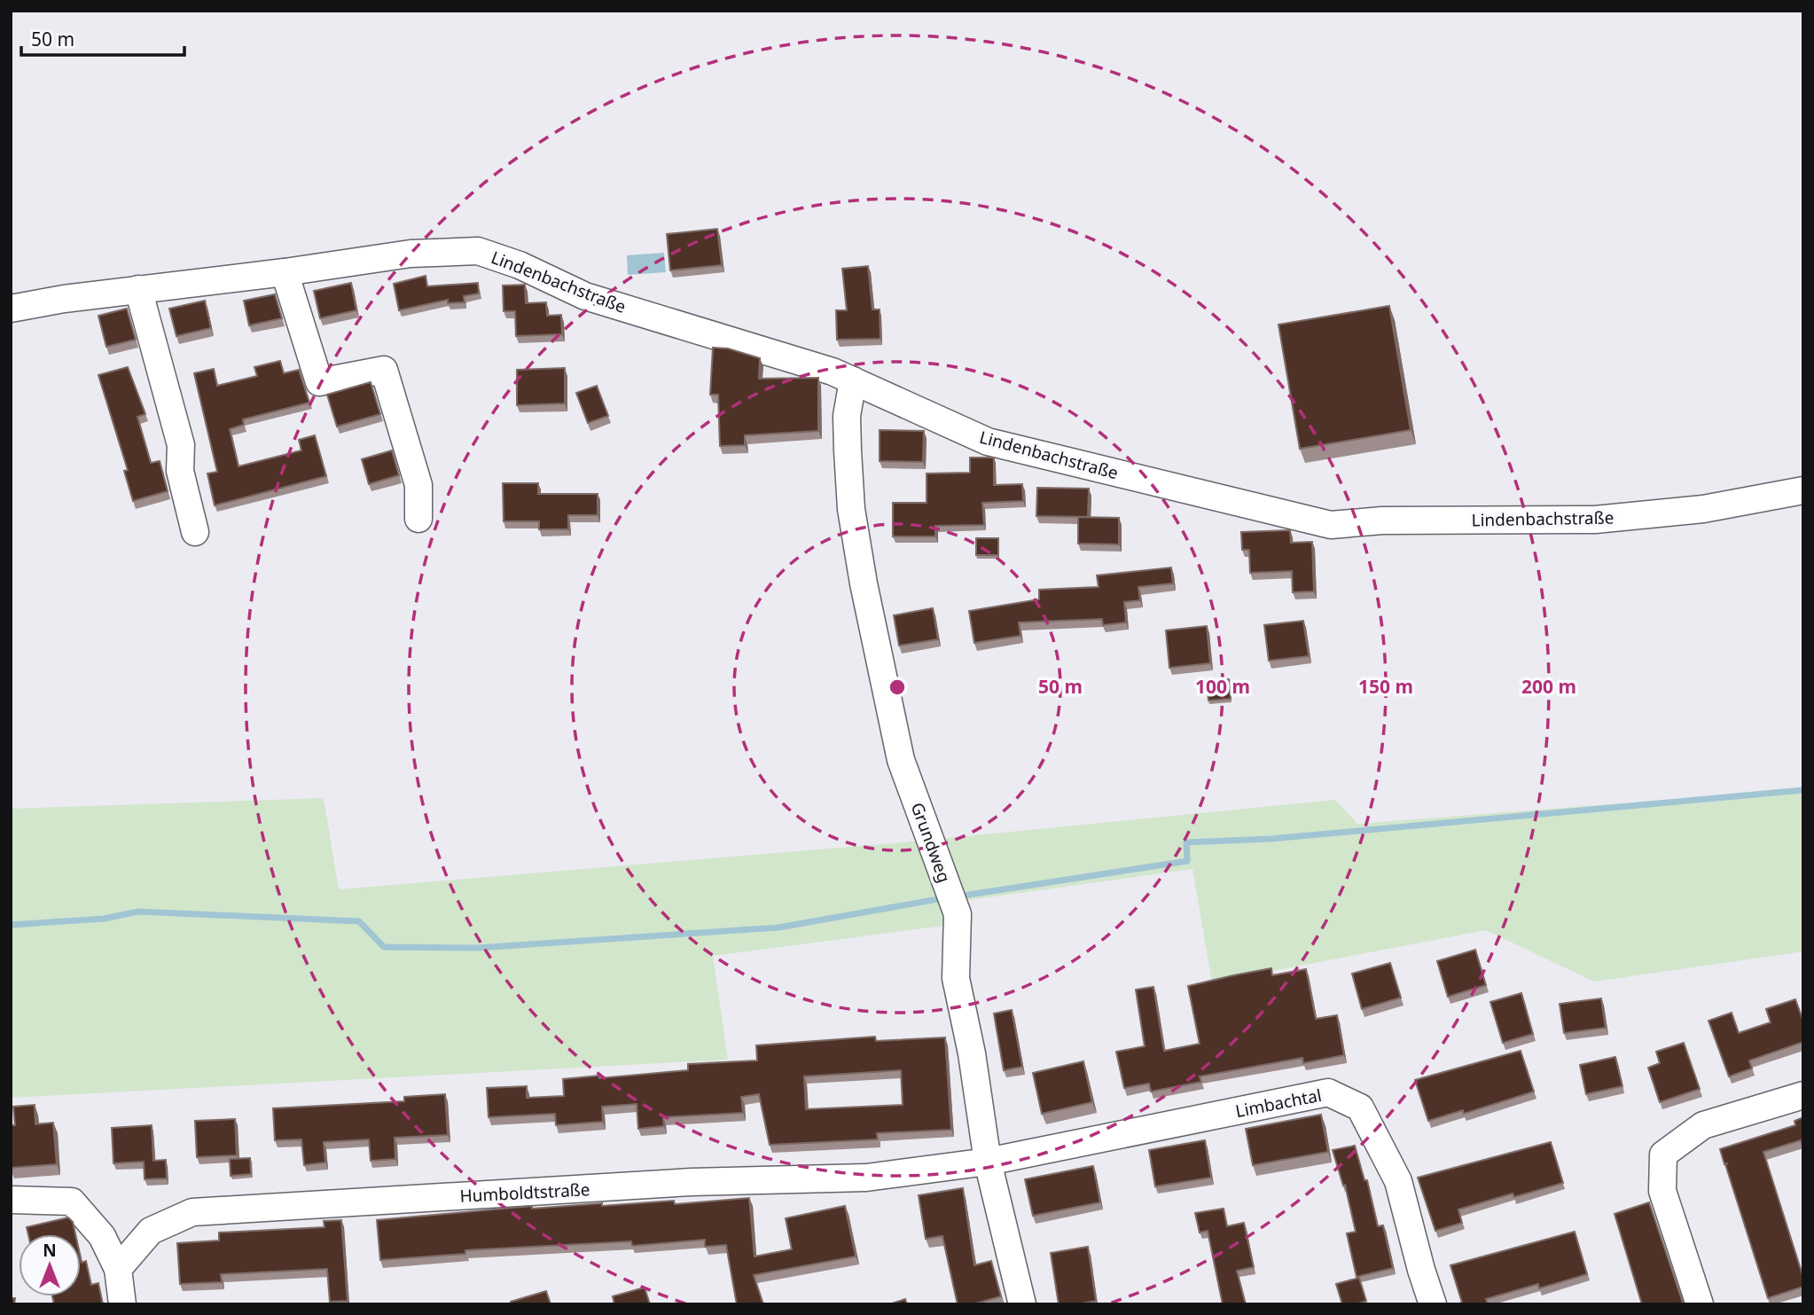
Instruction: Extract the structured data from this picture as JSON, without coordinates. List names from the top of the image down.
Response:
{
  "streets": {
    "street": [
      "Lindenbachstraße",
      "Grundweg",
      "Limbachtal",
      "Humboldtstraße"
    ]
  },
  "crossings": [
    ["Lindenbachstraße", "Grundweg"],
    ["Grundweg", "Limbachtal"],
    ["Grundweg", "Humboldtstraße"],
    ["Limbachtal", "Humboldtstraße"]
  ],
  "scale_bar": "50 m",
  "north": "top",
  "rings": [
    "50 m",
    "100 m",
    "150 m",
    "200 m"
  ]
}
